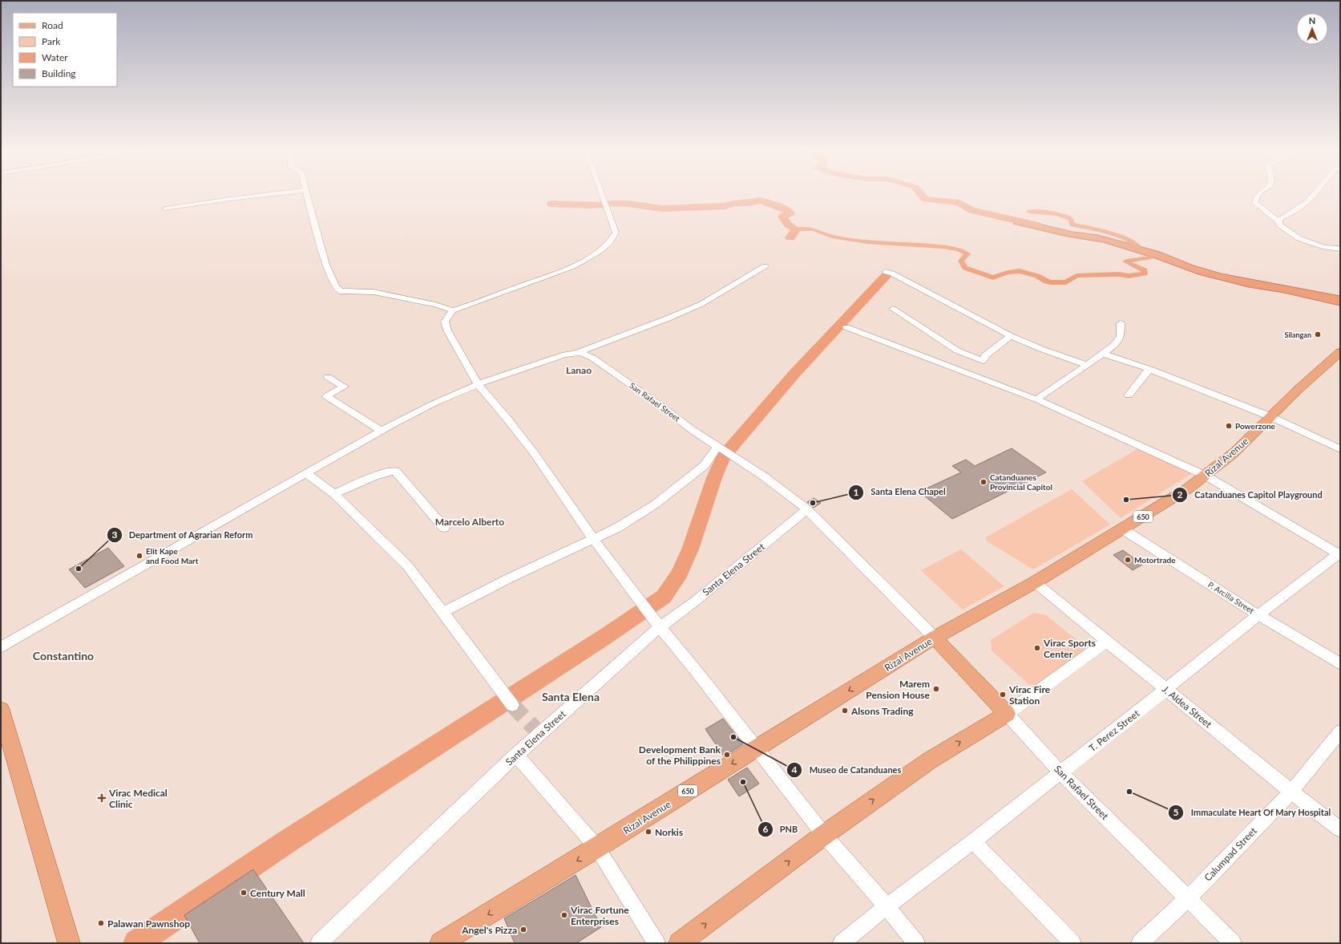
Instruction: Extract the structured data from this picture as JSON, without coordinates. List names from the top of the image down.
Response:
{
  "streets": {
    "main road": ["San Rafael Street", "Rizal Avenue", "650"],
    "street": [
      "Santa Elena Street",
      "P. Arcilla Street",
      "J. Aldea Street",
      "T. Perez Street",
      "Calumpad Street"
    ]
  },
  "crossings": [
    ["San Rafael Street", "Rizal Avenue"],
    ["San Rafael Street", "Santa Elena Street"],
    ["San Rafael Street", "T. Perez Street"],
    ["San Rafael Street", "Calumpad Street"],
    ["Rizal Avenue", "P. Arcilla Street"],
    ["Rizal Avenue", "J. Aldea Street"],
    ["P. Arcilla Street", "T. Perez Street"],
    ["J. Aldea Street", "T. Perez Street"],
    ["J. Aldea Street", "Calumpad Street"]
  ],
  "districts": [
    "Lanao",
    "Marcelo Alberto",
    "Constantino",
    "Santa Elena"
  ],
  "places": {
    "other": [
      "Silangan",
      "Powerzone",
      "Catanduanes Provincial Capitol",
      "Catanduanes Capitol Playground",
      "Santa Elena Chapel",
      "Elit Kape and Food Mart",
      "Motortrade",
      "Department of Agrarian Reform",
      "Virac Sports Center",
      "Marem Pension House",
      "Virac Fire Station",
      "Alsons Trading",
      "Museo de Catanduanes",
      "Development Bank of the Philippines",
      "PNB",
      "Immaculate Heart Of Mary Hospital",
      "Norkis",
      "Century Mall",
      "Virac Fortune Enterprises",
      "Palawan Pawnshop",
      "Angel's Pizza"
    ],
    "health": ["Virac Medical Clinic"]
  },
  "legend": [
    "Road",
    "Park",
    "Water",
    "Building"
  ],
  "north": "top"
}
